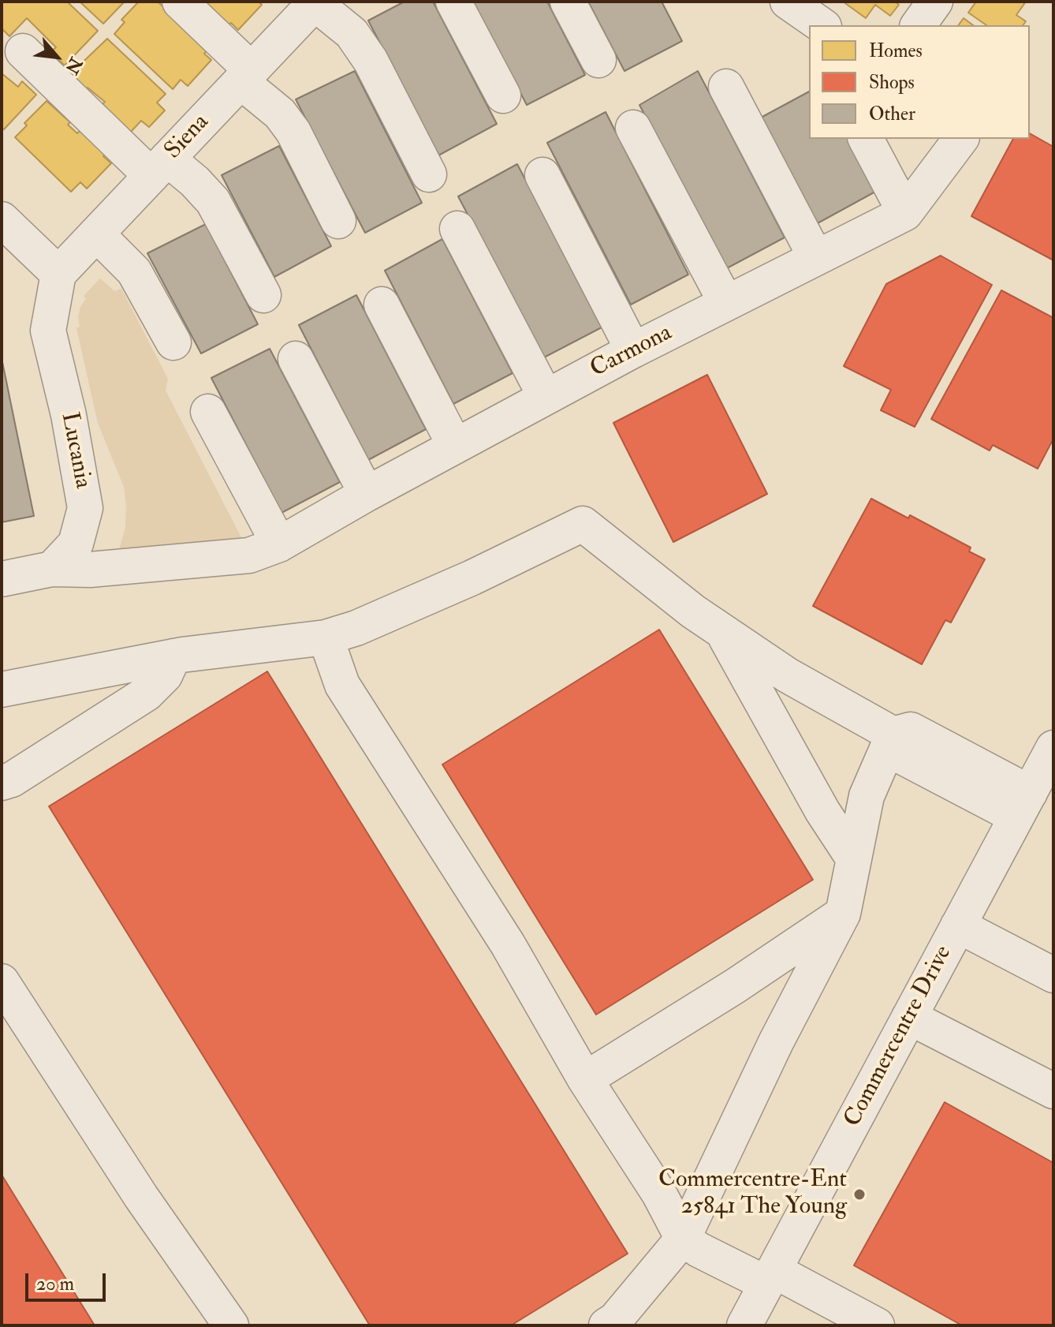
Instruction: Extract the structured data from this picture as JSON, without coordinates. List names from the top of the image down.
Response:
{
  "streets": {
    "street": [
      "Siena",
      "Carmona",
      "Lucania",
      "Commercentre Drive"
    ]
  },
  "crossings": [
    ["Siena", "Lucania"],
    ["Carmona", "Lucania"]
  ],
  "places": ["Commercentre-Ent 25841 The Young"],
  "legend": ["Homes", "Shops", "Other"],
  "scale_bar": "20 m",
  "north": "bottom right"
}
